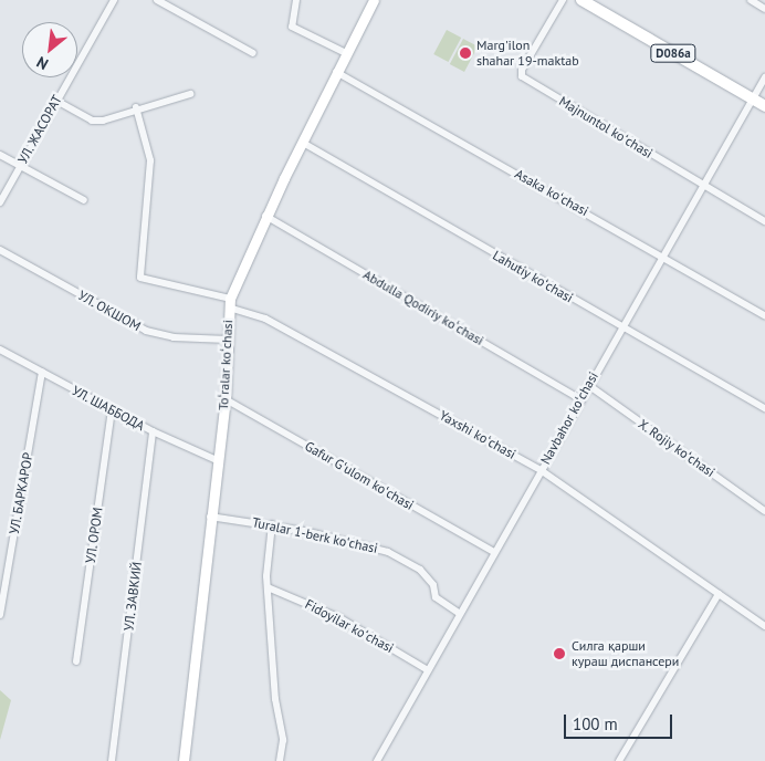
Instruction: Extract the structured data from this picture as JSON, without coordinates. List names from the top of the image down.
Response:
{
  "streets": {
    "main road": ["D086a", "Toʻralar koʻchasi"],
    "street": [
      "Majnuntol koʻchasi",
      "УЛ. ЖАСОРАТ",
      "Asaka koʻchasi",
      "Lahutiy koʻchasi",
      "Abdulla Qodiriy koʻchasi",
      "УЛ. ОКШОМ",
      "УЛ. ШАББОДА",
      "Navbahor koʻchasi",
      "Yaxshi koʻchasi",
      "X. Rojiy koʻchasi",
      "Gafur Gʻulom koʻchasi",
      "УЛ. БАРКАРОР",
      "УЛ. ОРОМ",
      "Turalar 1-berk koʻchasi",
      "УЛ. ЗАВКИЙ",
      "Fidoyilar koʻchasi"
    ]
  },
  "crossings": [
    ["D086a", "Navbahor koʻchasi"],
    ["Majnuntol koʻchasi", "Navbahor koʻchasi"],
    ["Asaka koʻchasi", "Toʻralar koʻchasi"],
    ["Asaka koʻchasi", "Navbahor koʻchasi"],
    ["Lahutiy koʻchasi", "Toʻralar koʻchasi"],
    ["Lahutiy koʻchasi", "Navbahor koʻchasi"],
    ["Abdulla Qodiriy koʻchasi", "Toʻralar koʻchasi"],
    ["Abdulla Qodiriy koʻchasi", "Navbahor koʻchasi"],
    ["УЛ. ОКШОМ", "Toʻralar koʻchasi"],
    ["Toʻralar koʻchasi", "УЛ. ШАББОДА"],
    ["Toʻralar koʻchasi", "Yaxshi koʻchasi"],
    ["Toʻralar koʻchasi", "Gafur Gʻulom koʻchasi"],
    ["Toʻralar koʻchasi", "Turalar 1-berk koʻchasi"],
    ["УЛ. ШАББОДА", "УЛ. БАРКАРОР"],
    ["УЛ. ШАББОДА", "УЛ. ОРОМ"],
    ["УЛ. ШАББОДА", "УЛ. ЗАВКИЙ"],
    ["Navbahor koʻchasi", "Yaxshi koʻchasi"],
    ["Navbahor koʻchasi", "X. Rojiy koʻchasi"],
    ["Navbahor koʻchasi", "Gafur Gʻulom koʻchasi"],
    ["Navbahor koʻchasi", "Turalar 1-berk koʻchasi"],
    ["Navbahor koʻchasi", "Fidoyilar koʻchasi"]
  ],
  "places": ["Marg'ilon shahar 19-maktab", "Силга қарши кураш диспансери"],
  "scale_bar": "100 m",
  "north": "bottom left"
}
